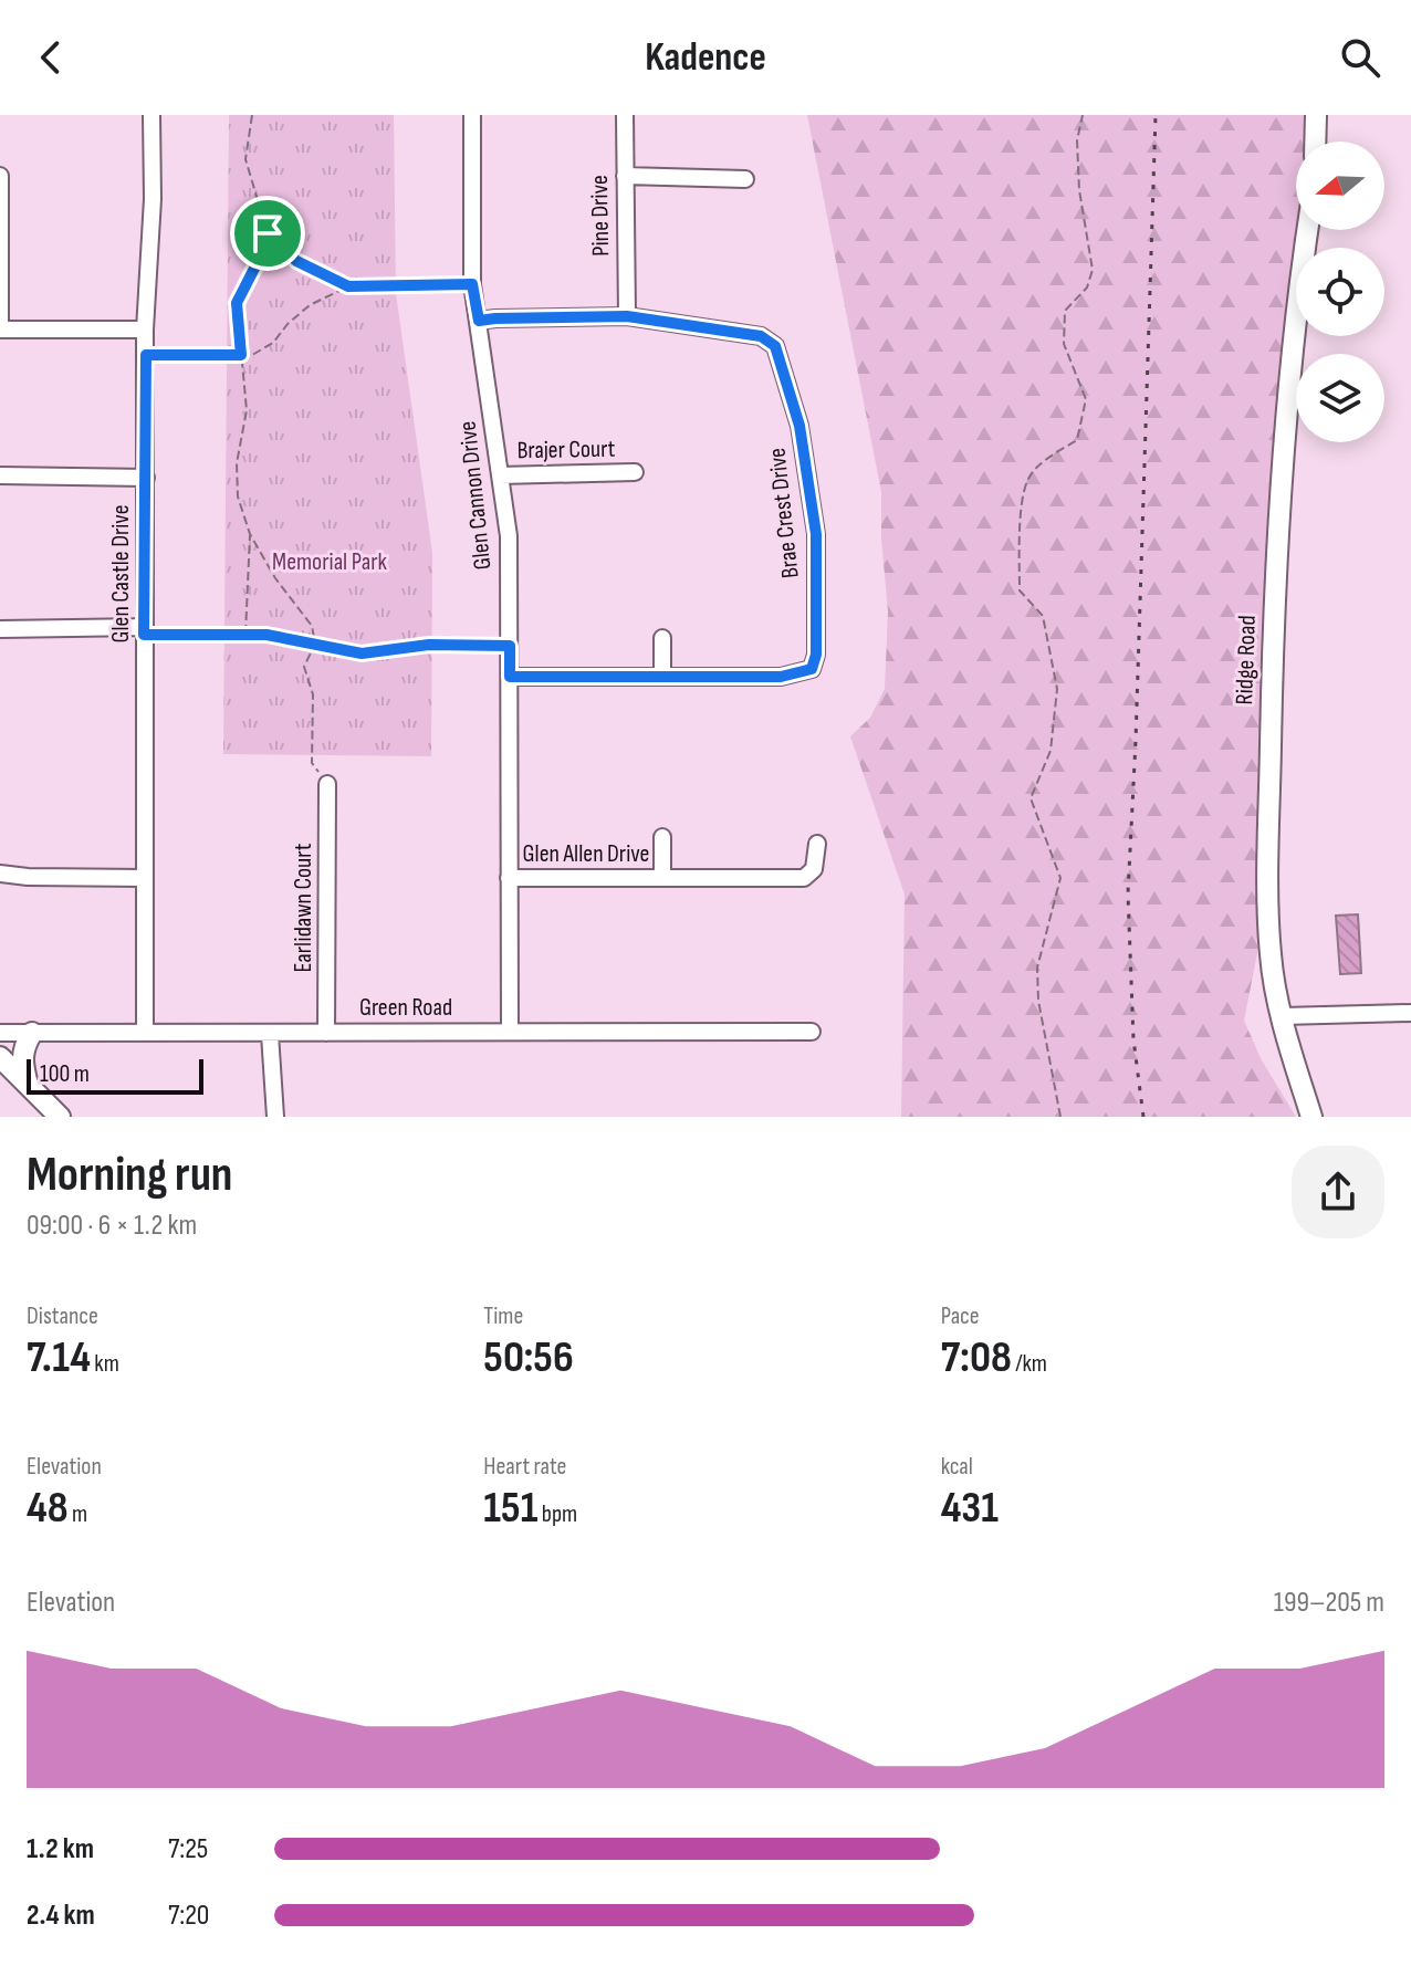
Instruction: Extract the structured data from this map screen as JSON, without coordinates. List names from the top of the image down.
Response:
{
  "streets": {
    "main road": ["Ridge Road"],
    "street": [
      "Pine Drive",
      "Brajer Court",
      "Glen Cannon Drive",
      "Brae Crest Drive",
      "Glen Castle Drive",
      "Glen Allen Drive",
      "Earlidawn Court",
      "Green Road"
    ]
  },
  "crossings": [
    ["Pine Drive", "Brae Crest Drive"],
    ["Brajer Court", "Glen Cannon Drive"],
    ["Glen Cannon Drive", "Brae Crest Drive"],
    ["Glen Cannon Drive", "Glen Allen Drive"],
    ["Glen Cannon Drive", "Green Road"],
    ["Glen Castle Drive", "Green Road"],
    ["Earlidawn Court", "Green Road"]
  ],
  "parks": ["Memorial Park"],
  "scale_bar": "100 m",
  "north": "left",
  "page": {
    "header": "Kadence",
    "scale": "100 m",
    "heading": ["Morning run", "09:00 · 6 × 1.2 km"],
    "stats": [
      ["Distance", "7.14 km"],
      ["Time", "50:56"],
      ["Pace", "7:08 /km"],
      ["Elevation", "48 m"],
      ["Heart rate", "151 bpm"],
      ["kcal", "431"]
    ],
    "chart": ["Elevation", "199–205 m"],
    "list": [
      {
        "name": "1.2 km",
        "note": "7:25"
      },
      {
        "name": "2.4 km",
        "note": "7:20"
      }
    ]
  }
}
